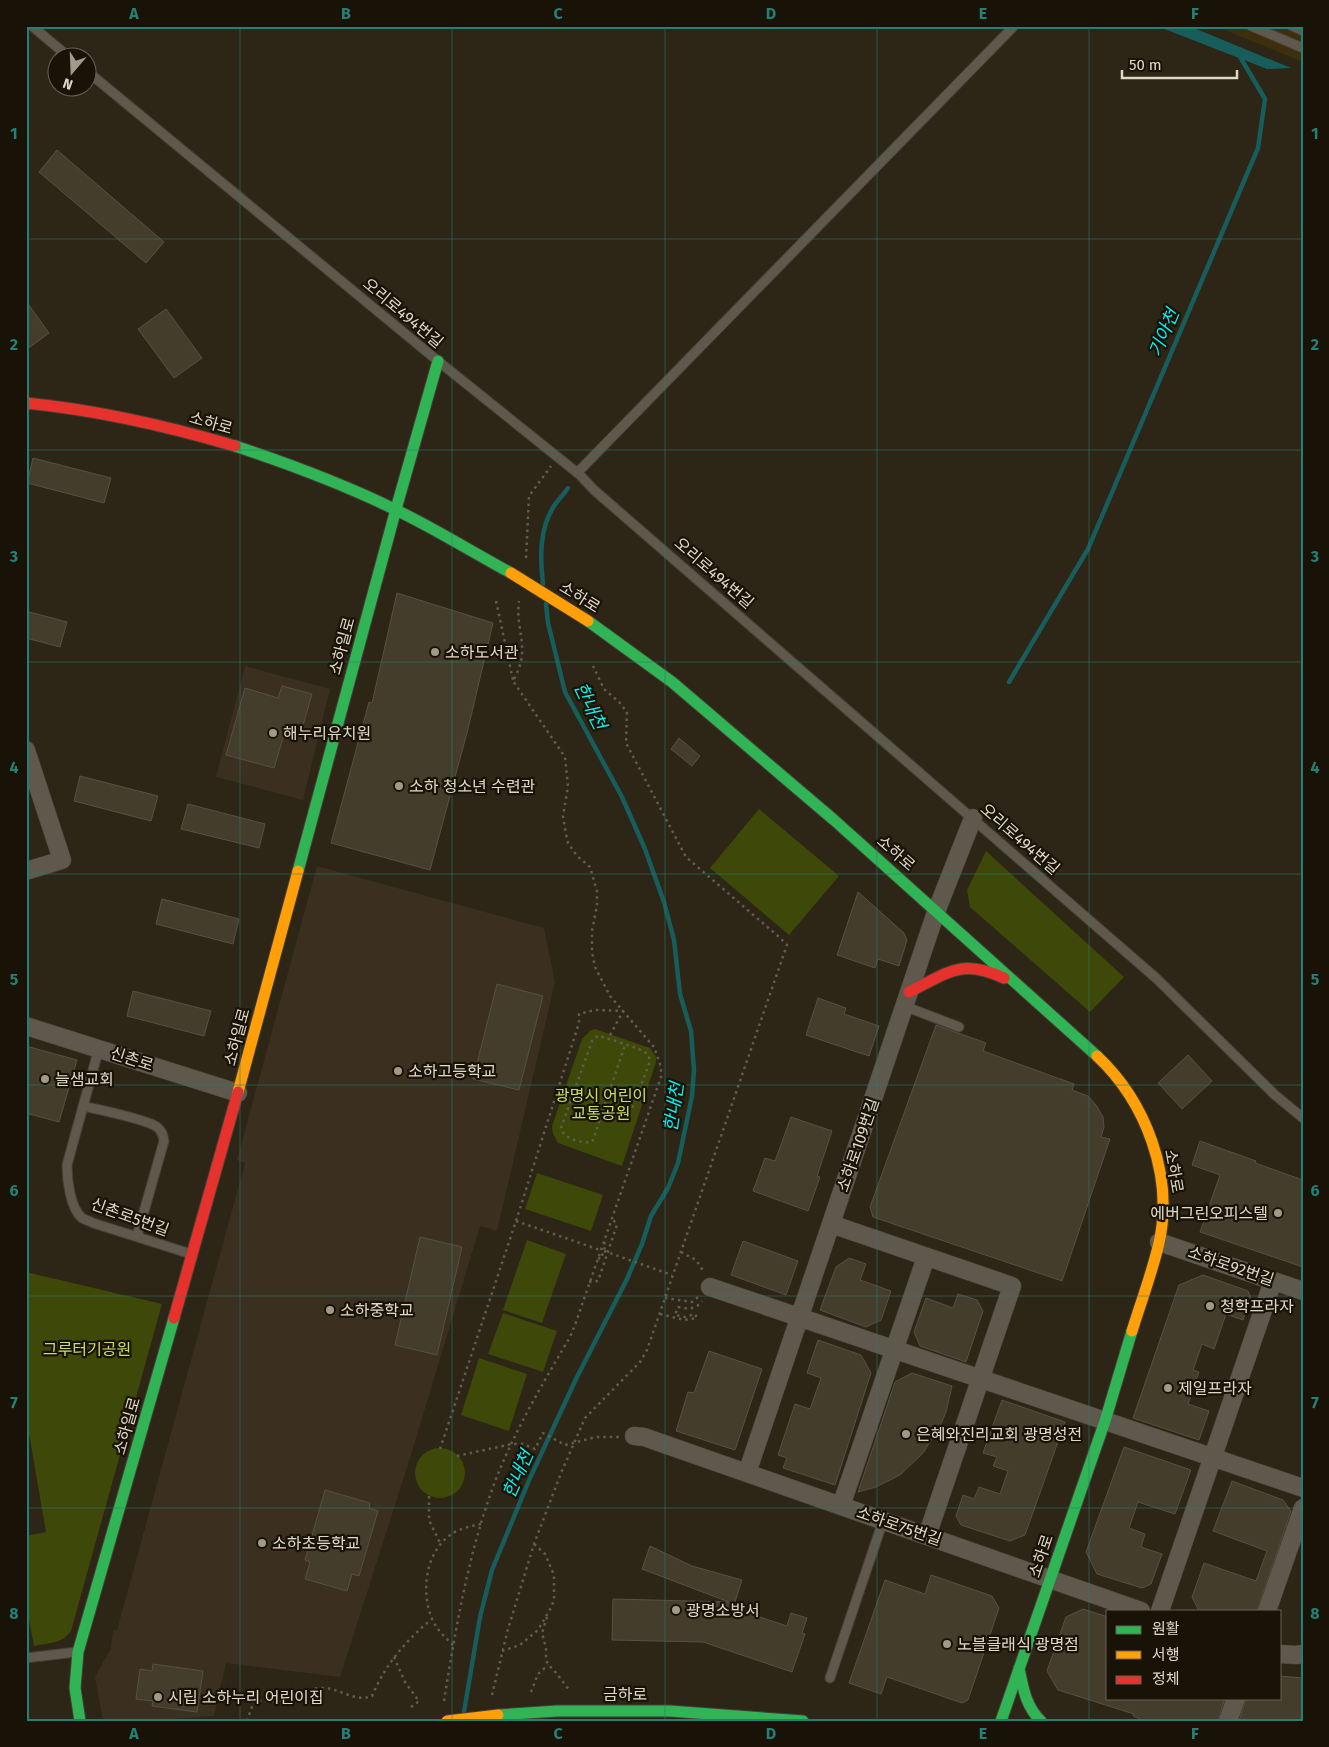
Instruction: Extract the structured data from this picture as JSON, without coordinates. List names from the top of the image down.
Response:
{
  "streets": {
    "street": [
      "소하로",
      "소하일로",
      "신촌로",
      "소하로109번길",
      "소하로92번길",
      "소하로75번길",
      "금하로"
    ],
    "lane": ["오리로494번길", "신촌로5번길"]
  },
  "crossings": [
    ["오리로494번길", "소하일로"],
    ["오리로494번길", "소하로109번길"],
    ["소하로", "소하일로"],
    ["소하로", "소하로109번길"],
    ["소하로", "소하로92번길"],
    ["소하로", "소하로75번길"],
    ["소하일로", "신촌로"],
    ["소하일로", "신촌로5번길"],
    ["신촌로", "신촌로5번길"],
    ["소하로109번길", "소하로75번길"]
  ],
  "water": ["기아천", "한내천"],
  "parks": ["광명시 어린이 교통공원", "그루터기공원"],
  "places": [
    "소하도서관",
    "해누리유치원",
    "소하 청소년 수련관",
    "소하고등학교",
    "늘샘교회",
    "에버그린오피스텔",
    "청학프라자",
    "소하중학교",
    "제일프라자",
    "은혜와진리교회 광명성전",
    "소하초등학교",
    "광명소방서",
    "노블클래식 광명점",
    "시립 소하누리 어린이집"
  ],
  "legend": ["원활", "서행", "정체"],
  "scale_bar": "50 m",
  "north": "bottom",
  "grid": {
    "columns": [
      "A",
      "B",
      "C",
      "D",
      "E",
      "F"
    ],
    "rows": [
      "1",
      "2",
      "3",
      "4",
      "5",
      "6",
      "7",
      "8"
    ]
  }
}
